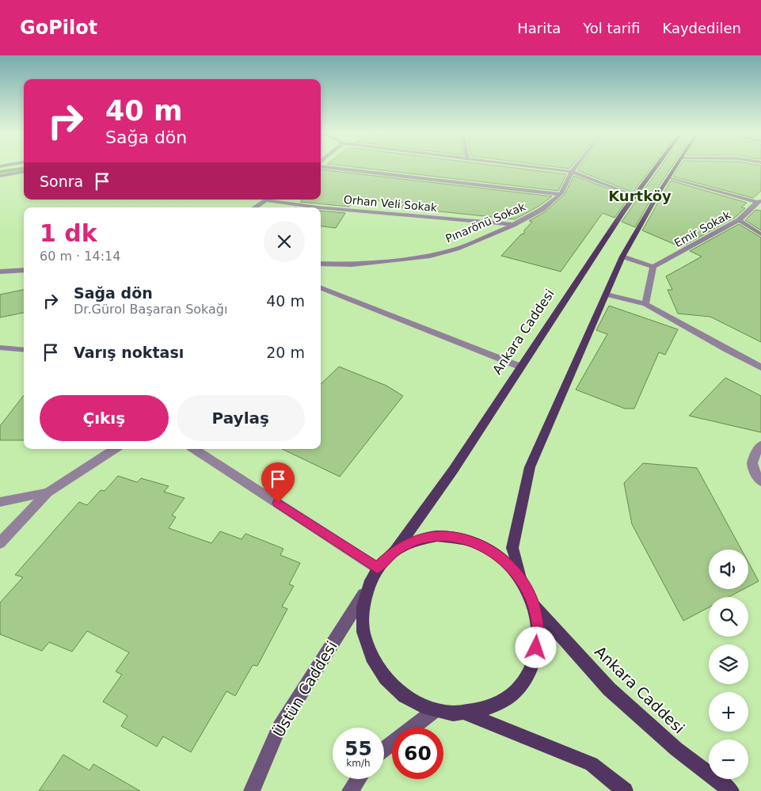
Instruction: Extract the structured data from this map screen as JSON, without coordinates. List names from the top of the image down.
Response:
{
  "streets": {
    "main road": ["Ankara Caddesi"],
    "street": [
      "Orhan Veli Sokak",
      "Pınarönü Sokak",
      "Emir Sokak",
      "Üstün Caddesi"
    ]
  },
  "crossings": [
    ["Orhan Veli Sokak", "Pınarönü Sokak"]
  ],
  "districts": ["Kurtköy"],
  "page": {
    "header": "GoPilot",
    "nav": ["Harita", "Yol tarifi", "Kaydedilen"],
    "turn": ["40 m", "Sağa dön"],
    "then": "Sonra",
    "heading": ["1 dk", "60 m · 14:14"],
    "list": [
      {
        "name": "Sağa dön",
        "note": "Dr.Gürol Başaran Sokağı",
        "value": "40 m"
      },
      {
        "name": "Varış noktası",
        "value": "20 m"
      }
    ],
    "buttons": ["Çıkış", "Paylaş"],
    "map_buttons": ["+", "−"],
    "speed": "55 km/h",
    "limit": "60"
  }
}
